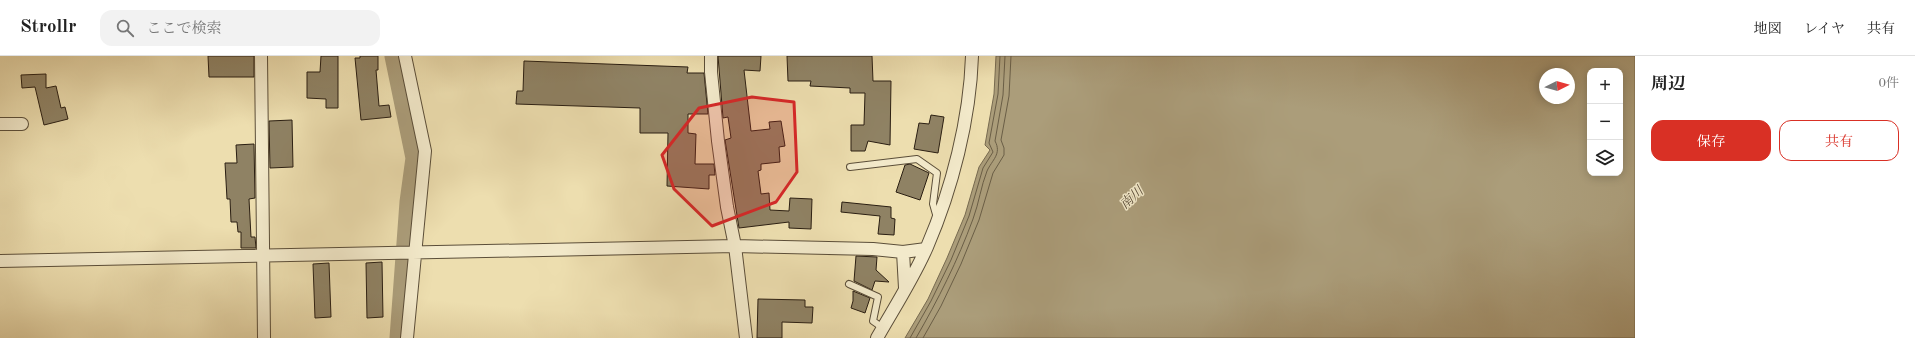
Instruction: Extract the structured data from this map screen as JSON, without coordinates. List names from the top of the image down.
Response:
{
  "water": ["南川"],
  "north": "right",
  "page": {
    "header": "Strollr",
    "search": "ここで検索",
    "nav": ["地図", "レイヤ", "共有"],
    "heading": ["周辺", "0件"],
    "map_buttons": ["+", "−"],
    "buttons": ["保存", "共有"]
  }
}
